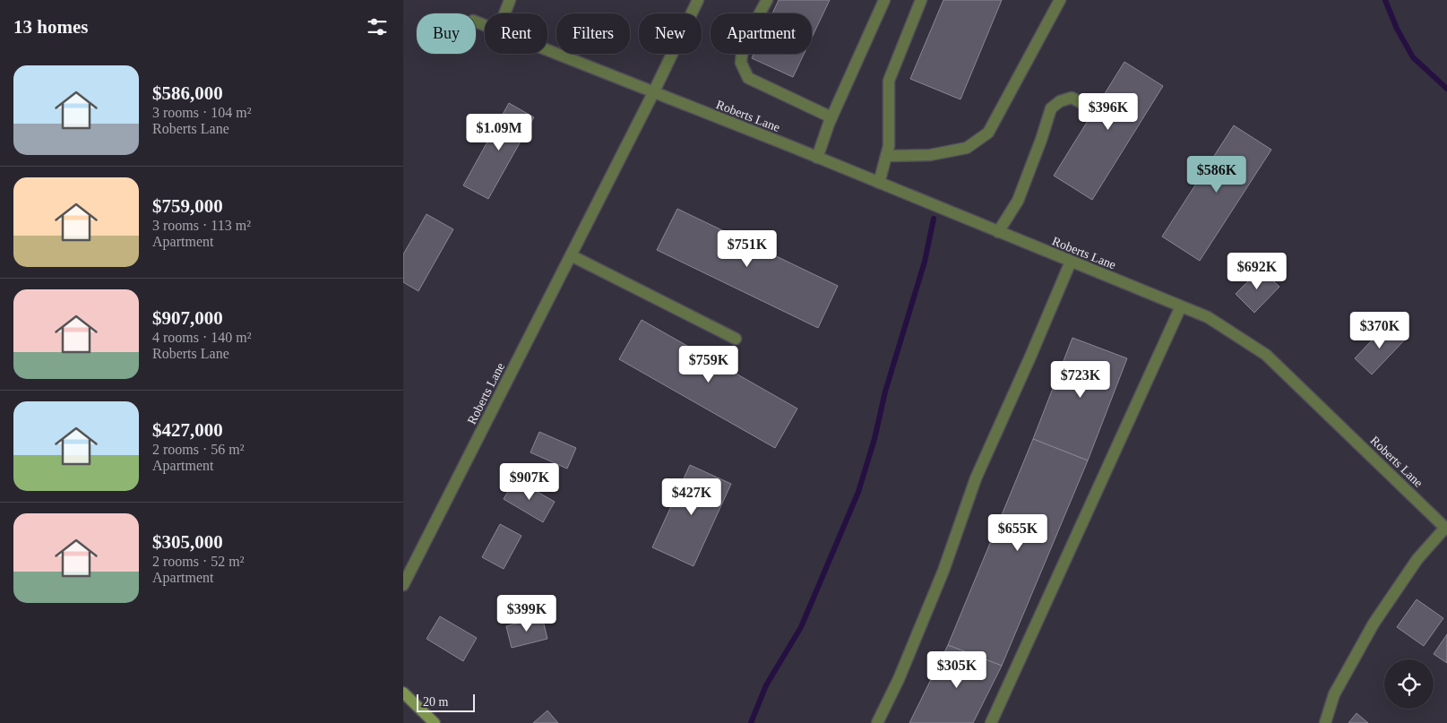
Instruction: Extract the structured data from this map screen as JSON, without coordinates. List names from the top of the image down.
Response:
{
  "streets": {
    "street": ["Roberts Lane"]
  },
  "scale_bar": "20 m",
  "page": {
    "heading": "13 homes",
    "chip": [
      "Buy",
      "Rent",
      "Filters",
      "New",
      "Apartment"
    ],
    "list": [
      {
        "name": "$586,000",
        "note": "3 rooms · 104 m² · Roberts Lane"
      },
      {
        "name": "$759,000",
        "note": "3 rooms · 113 m² · Apartment"
      },
      {
        "name": "$907,000",
        "note": "4 rooms · 140 m² · Roberts Lane"
      },
      {
        "name": "$427,000",
        "note": "2 rooms · 56 m² · Apartment"
      },
      {
        "name": "$305,000",
        "note": "2 rooms · 52 m² · Apartment"
      }
    ],
    "price": [
      "$396K",
      "$1.09M",
      "$586K",
      "$751K",
      "$692K",
      "$370K",
      "$759K",
      "$723K",
      "$907K",
      "$427K",
      "$655K",
      "$399K",
      "$305K"
    ],
    "scale": "20 m"
  }
}
